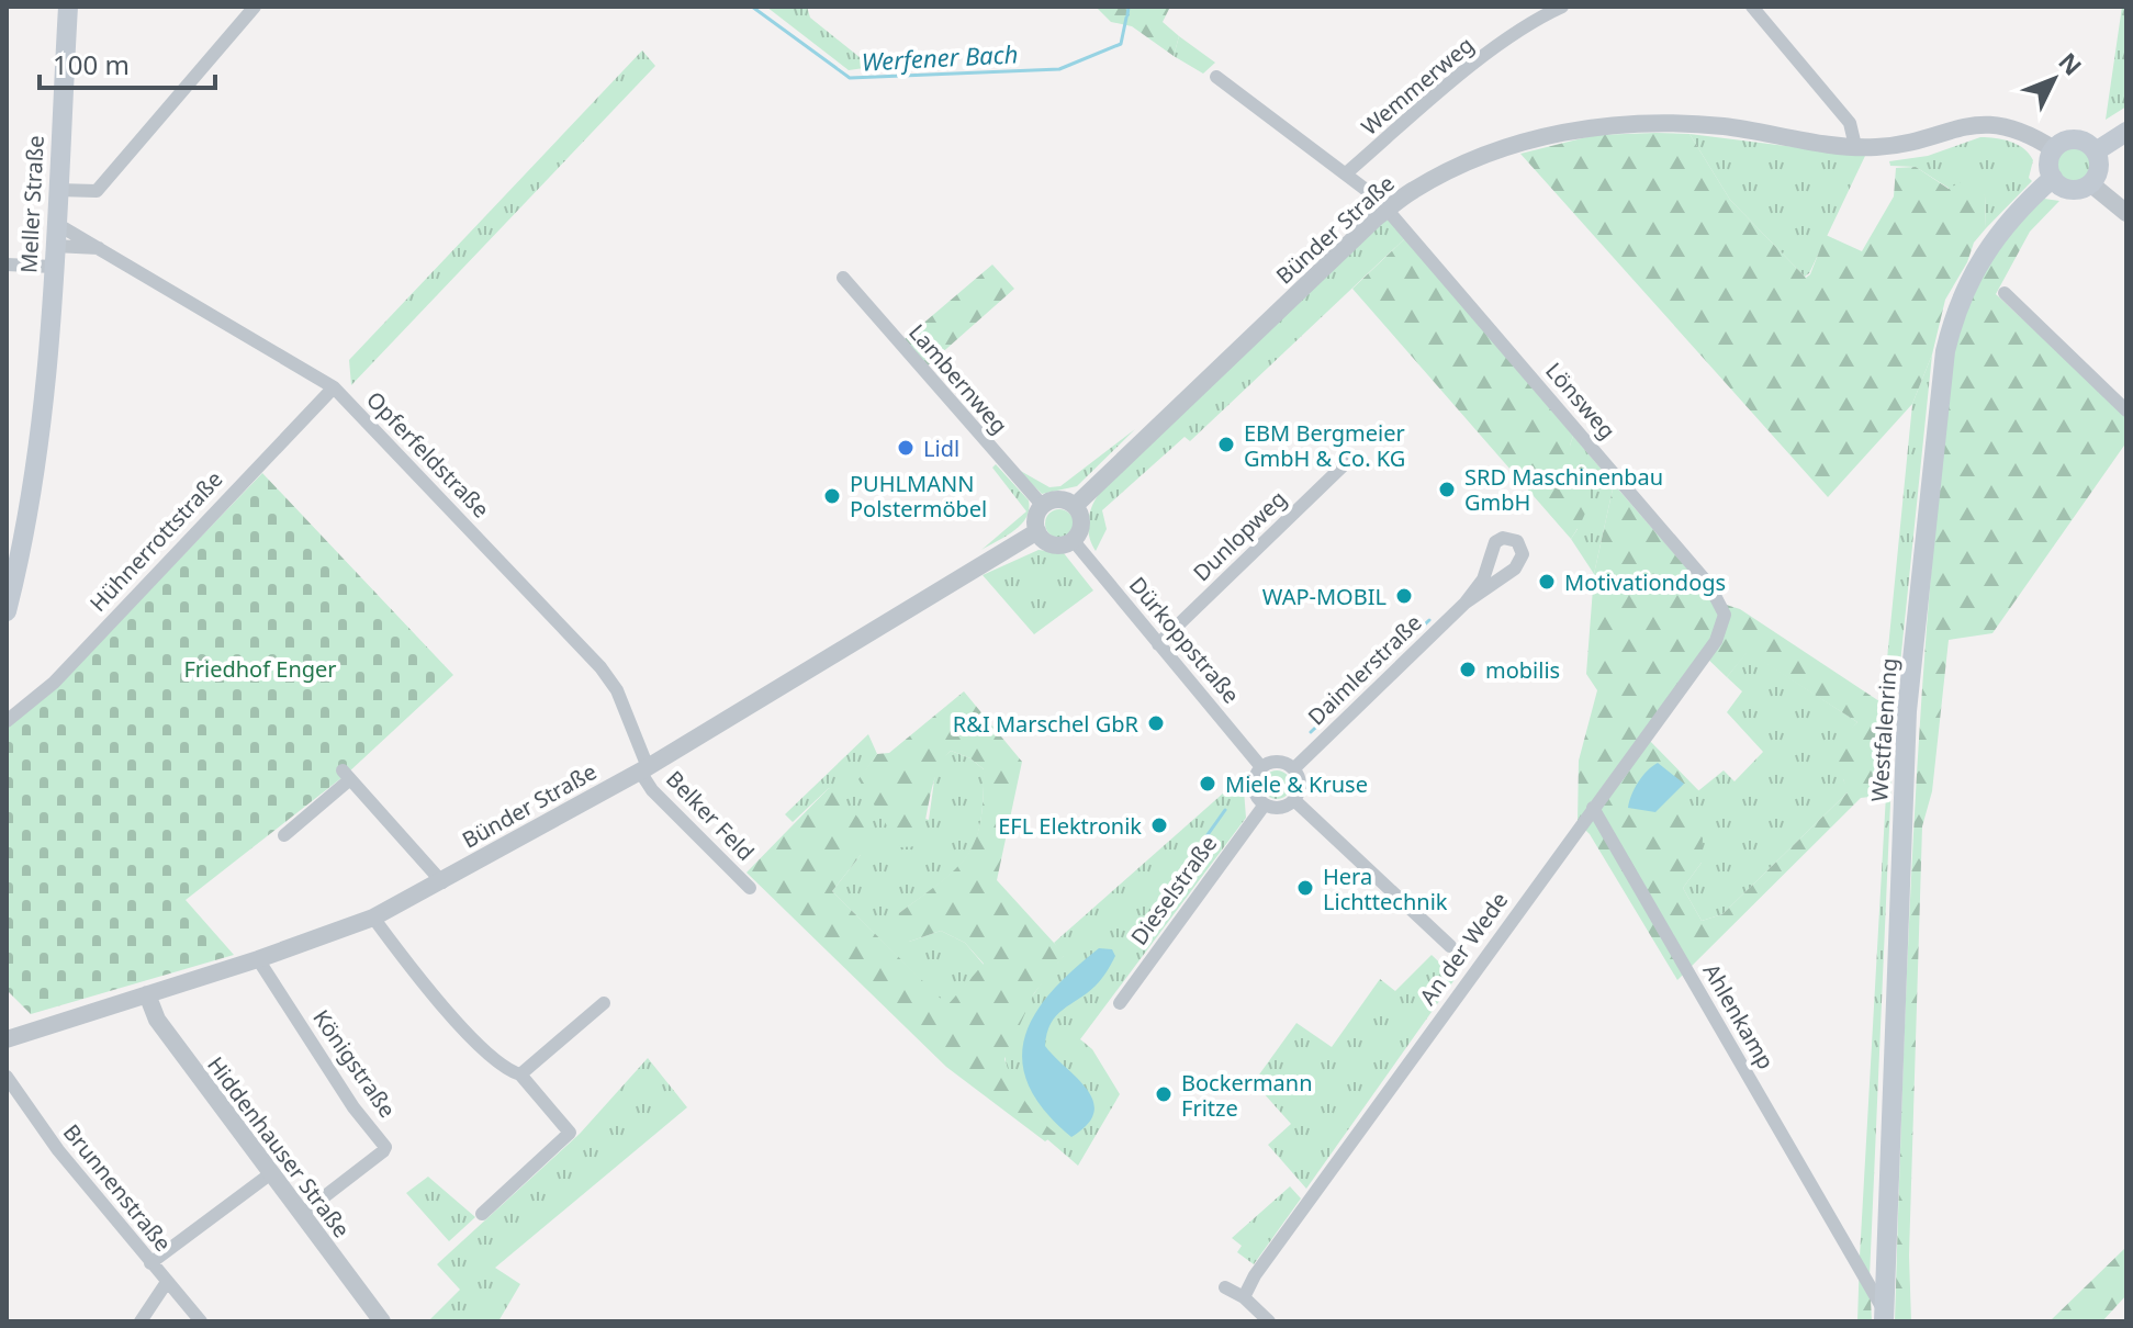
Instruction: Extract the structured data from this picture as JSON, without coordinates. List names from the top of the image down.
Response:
{
  "streets": {
    "main road": ["Meller Straße", "Westfalenring"],
    "street": [
      "Wemmerweg",
      "Bünder Straße",
      "Lambernweg",
      "Lönsweg",
      "Opferfeldstraße",
      "Dunlopweg",
      "Hühnerrottstraße",
      "Dürkoppstraße",
      "Daimlerstraße",
      "Belker Feld",
      "Dieselstraße",
      "An der Wede",
      "Ahlenkamp",
      "Königstraße",
      "Hiddenhauser Straße",
      "Brunnenstraße"
    ]
  },
  "crossings": [
    ["Wemmerweg", "Lönsweg"],
    ["Meller Straße", "Opferfeldstraße"],
    ["Bünder Straße", "Lambernweg"],
    ["Bünder Straße", "Lönsweg"],
    ["Bünder Straße", "Opferfeldstraße"],
    ["Bünder Straße", "Dürkoppstraße"],
    ["Bünder Straße", "Westfalenring"],
    ["Bünder Straße", "Belker Feld"],
    ["Bünder Straße", "Königstraße"],
    ["Bünder Straße", "Hiddenhauser Straße"],
    ["Lambernweg", "Dürkoppstraße"],
    ["Lönsweg", "An der Wede"],
    ["Opferfeldstraße", "Hühnerrottstraße"],
    ["Opferfeldstraße", "Belker Feld"],
    ["Dunlopweg", "Dürkoppstraße"],
    ["Dürkoppstraße", "Daimlerstraße"],
    ["Dürkoppstraße", "Dieselstraße"],
    ["Daimlerstraße", "Dieselstraße"],
    ["Westfalenring", "Ahlenkamp"],
    ["An der Wede", "Ahlenkamp"],
    ["Königstraße", "Hiddenhauser Straße"]
  ],
  "water": ["Werfener Bach"],
  "parks": ["Friedhof Enger"],
  "places": [
    "EBM Bergmeier GmbH & Co. KG",
    "Lidl",
    "SRD Maschinenbau GmbH",
    "PUHLMANN Polstermöbel",
    "Motivationdogs",
    "WAP-MOBIL",
    "mobilis",
    "R&I Marschel GbR",
    "Miele & Kruse",
    "EFL Elektronik",
    "Hera Lichttechnik",
    "Bockermann Fritze"
  ],
  "scale_bar": "100 m",
  "north": "top right"
}
